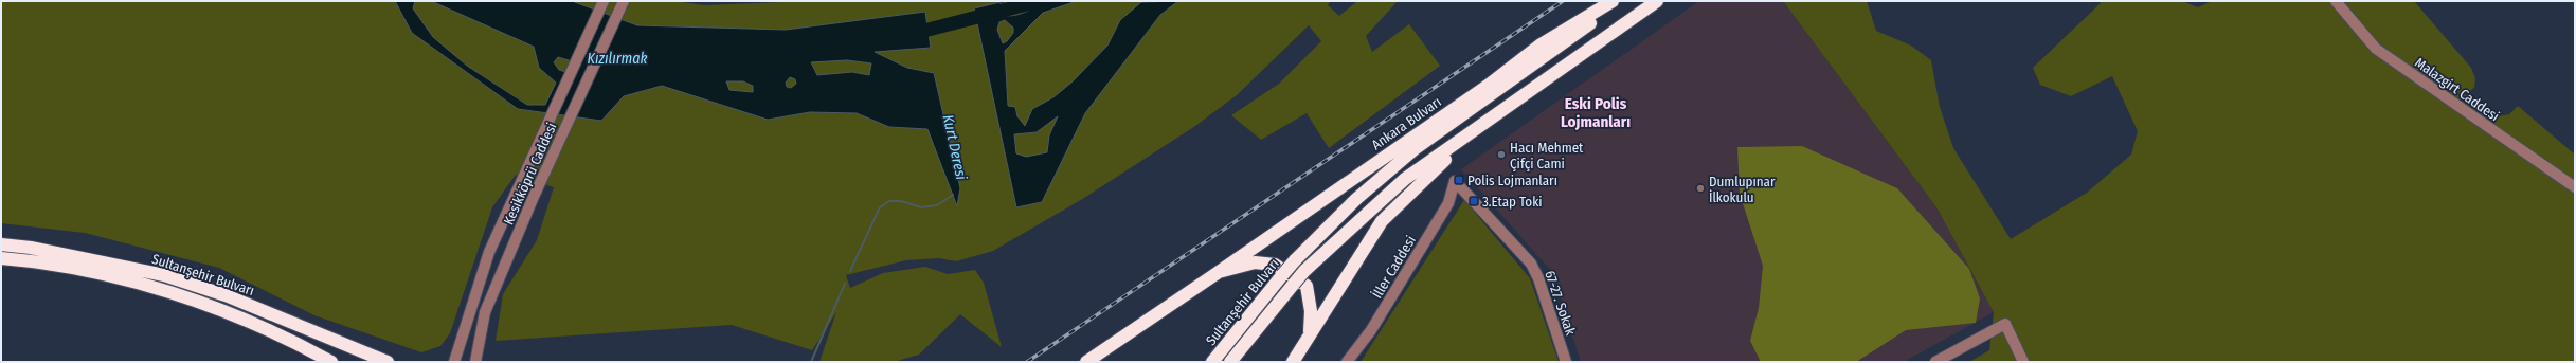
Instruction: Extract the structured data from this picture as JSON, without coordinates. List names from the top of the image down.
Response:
{
  "streets": {
    "highway": ["Ankara Bulvarı", "Sultanşehir Bulvarı"],
    "street": [
      "Malazgirt Caddesi",
      "Kesikköprü Caddesi",
      "İller Caddesi",
      "67-27. Sokak"
    ]
  },
  "crossings": [
    ["Ankara Bulvarı", "Sultanşehir Bulvarı"],
    ["İller Caddesi", "67-27. Sokak"]
  ],
  "districts": ["Eski Polis Lojmanları"],
  "water": ["Kızılırmak", "Kurt Deresi"],
  "places": {
    "other": ["Hacı Mehmet Çifçi Cami", "Dumlupınar İlkokulu"],
    "transit": ["Polis Lojmanları", "3.Etap Toki"]
  }
}
